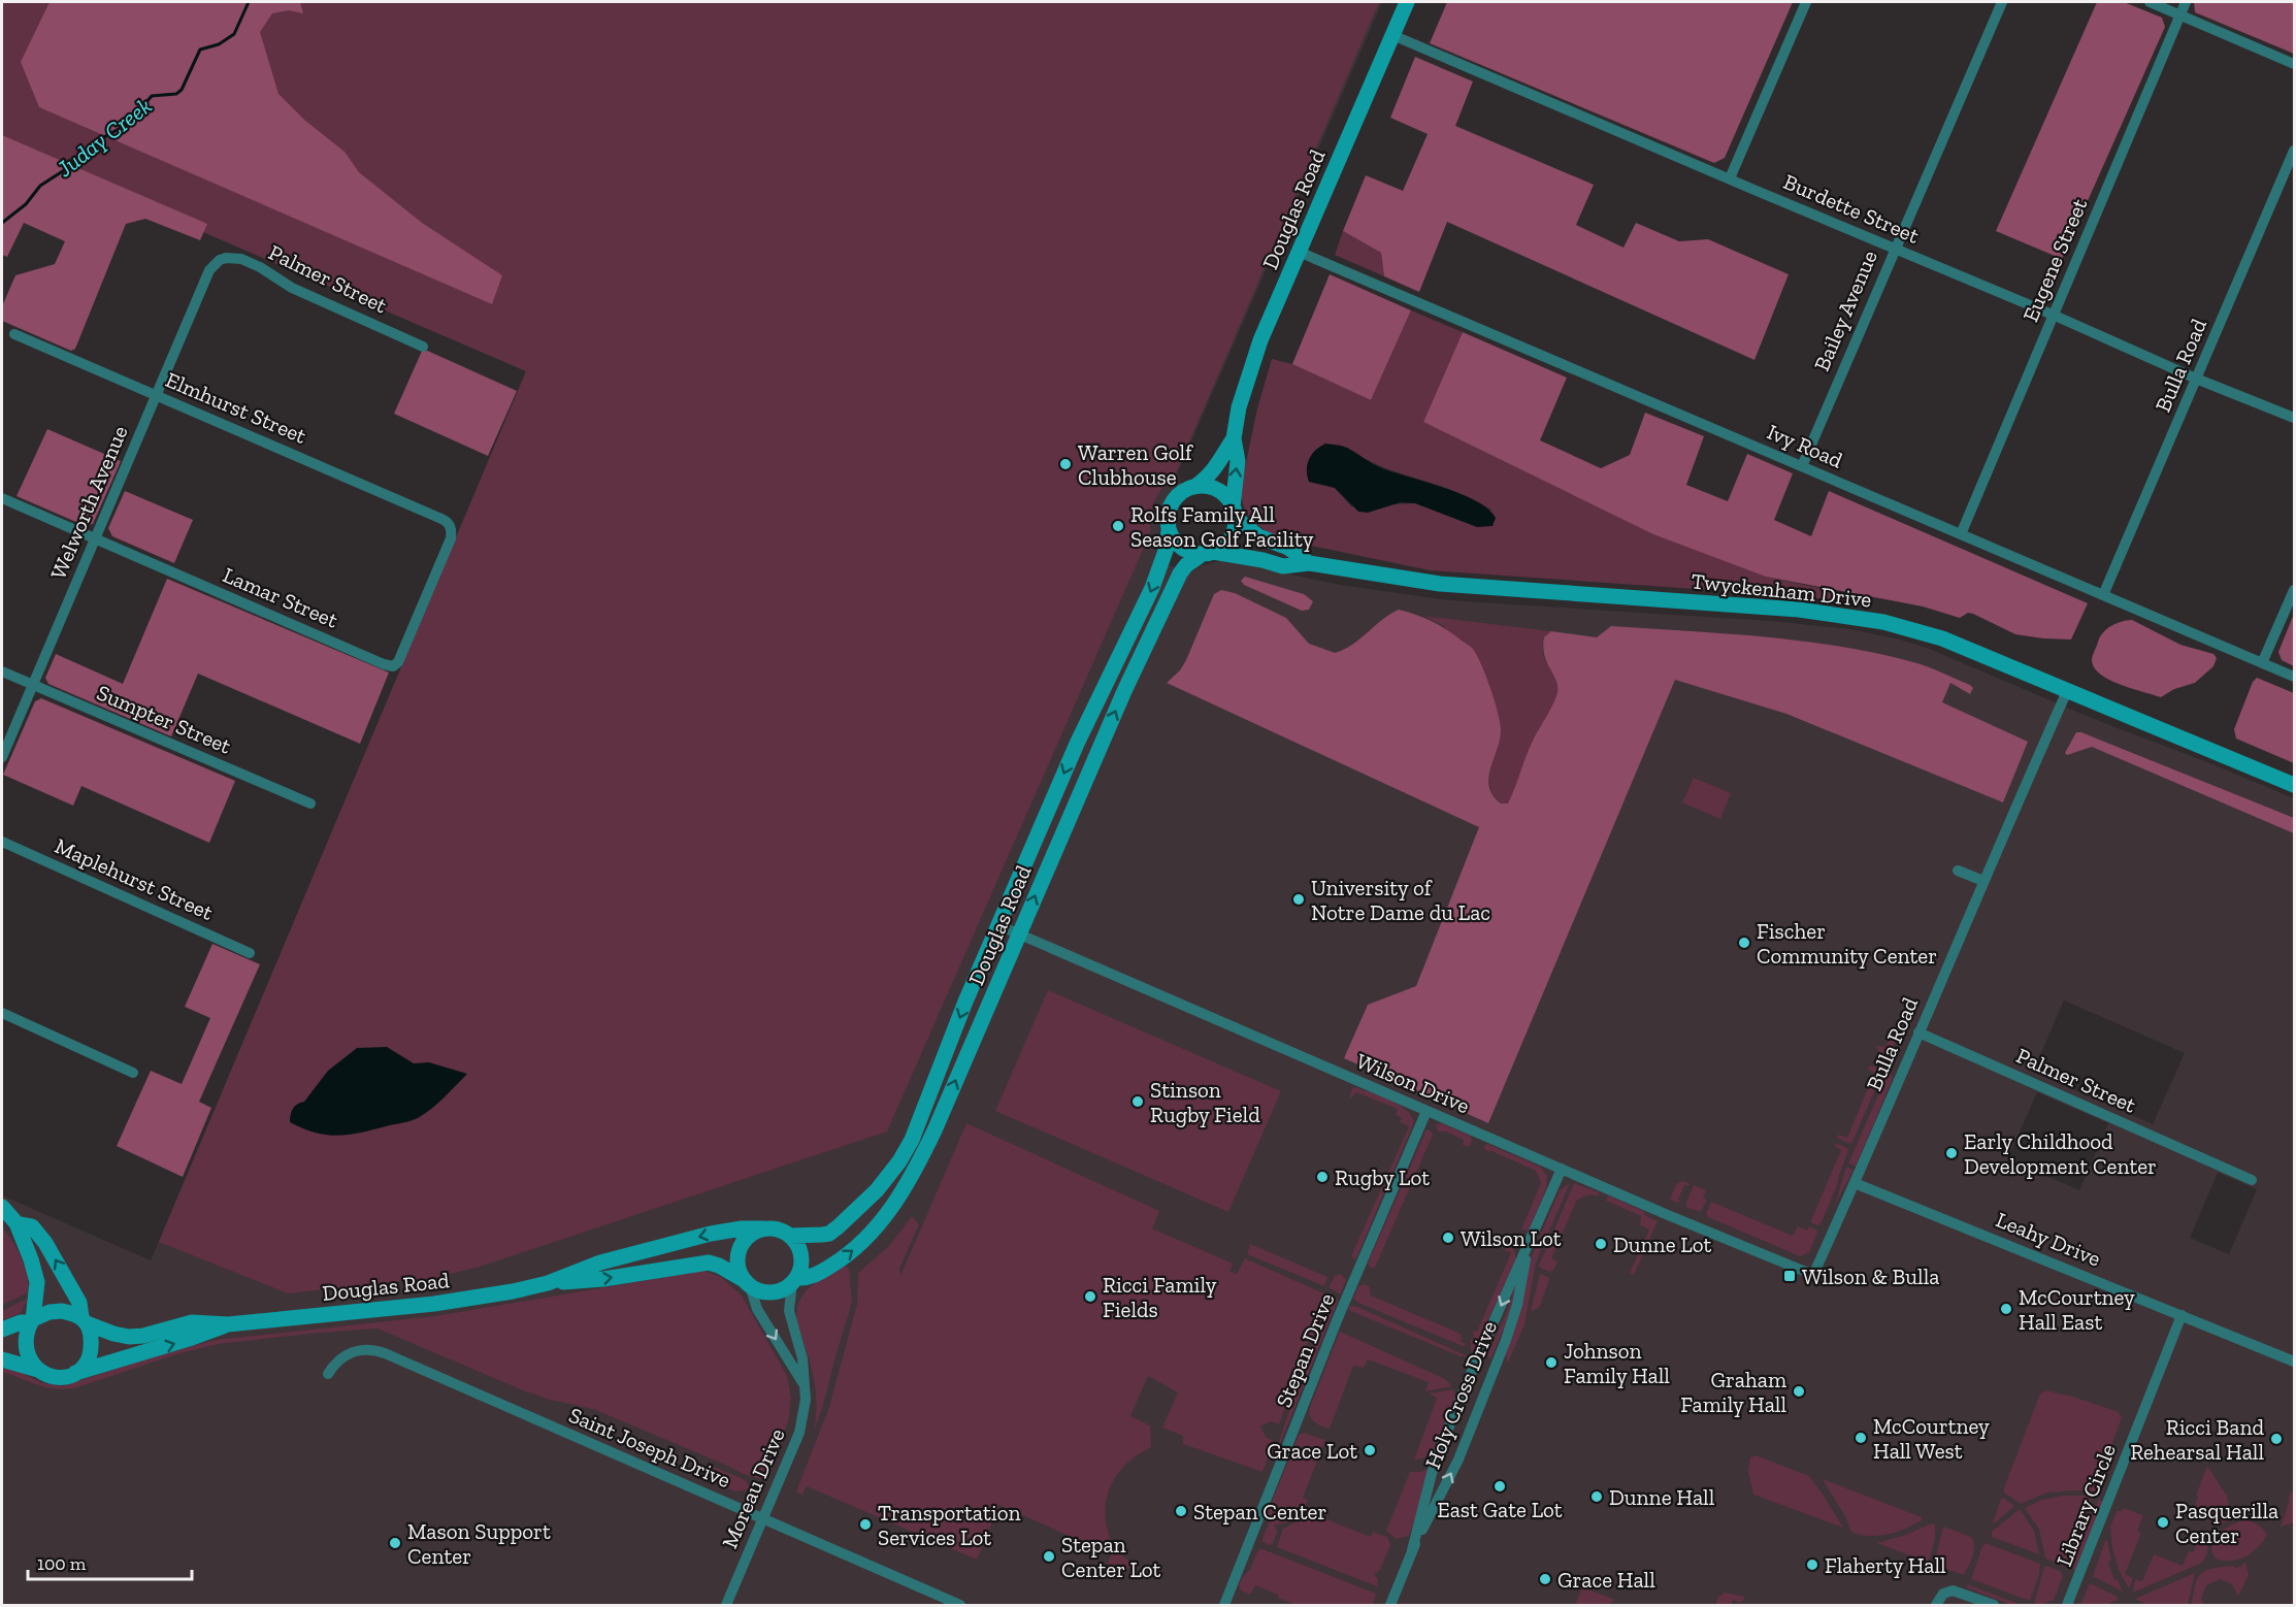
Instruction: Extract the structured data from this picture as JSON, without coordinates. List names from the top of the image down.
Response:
{
  "streets": {
    "street": [
      "Burdette Street",
      "Douglas Road",
      "Eugene Street",
      "Palmer Street",
      "Bailey Avenue",
      "Bulla Road",
      "Elmhurst Street",
      "Ivy Road",
      "Welworth Avenue",
      "Twyckenham Drive",
      "Lamar Street",
      "Sumpter Street",
      "Maplehurst Street",
      "Wilson Drive",
      "Leahy Drive",
      "Stepan Drive",
      "Holy Cross Drive",
      "Saint Joseph Drive",
      "Moreau Drive",
      "Library Circle"
    ]
  },
  "crossings": [
    ["Burdette Street", "Douglas Road"],
    ["Burdette Street", "Eugene Street"],
    ["Burdette Street", "Bailey Avenue"],
    ["Burdette Street", "Bulla Road"],
    ["Douglas Road", "Ivy Road"],
    ["Douglas Road", "Twyckenham Drive"],
    ["Douglas Road", "Wilson Drive"],
    ["Douglas Road", "Moreau Drive"],
    ["Eugene Street", "Ivy Road"],
    ["Palmer Street", "Bulla Road"],
    ["Palmer Street", "Welworth Avenue"],
    ["Bailey Avenue", "Ivy Road"],
    ["Bulla Road", "Ivy Road"],
    ["Bulla Road", "Twyckenham Drive"],
    ["Bulla Road", "Wilson Drive"],
    ["Bulla Road", "Leahy Drive"],
    ["Elmhurst Street", "Welworth Avenue"],
    ["Elmhurst Street", "Lamar Street"],
    ["Welworth Avenue", "Lamar Street"],
    ["Welworth Avenue", "Sumpter Street"],
    ["Wilson Drive", "Stepan Drive"],
    ["Wilson Drive", "Holy Cross Drive"],
    ["Leahy Drive", "Library Circle"],
    ["Saint Joseph Drive", "Moreau Drive"]
  ],
  "water": ["Juday Creek"],
  "places": {
    "other": [
      "Warren Golf Clubhouse",
      "Rolfs Family All Season Golf Facility",
      "University of Notre Dame du Lac",
      "Fischer Community Center",
      "Stinson Rugby Field",
      "Early Childhood Development Center",
      "Rugby Lot",
      "Wilson Lot",
      "Dunne Lot",
      "Ricci Family Fields",
      "McCourtney Hall East",
      "Johnson Family Hall",
      "Graham Family Hall",
      "McCourtney Hall West",
      "Ricci Band Rehearsal Hall",
      "Grace Lot",
      "East Gate Lot",
      "Dunne Hall",
      "Stepan Center",
      "Pasquerilla Center",
      "Transportation Services Lot",
      "Mason Support Center",
      "Stepan Center Lot",
      "Flaherty Hall",
      "Grace Hall"
    ],
    "transit": ["Wilson & Bulla"]
  },
  "scale_bar": "100 m"
}
